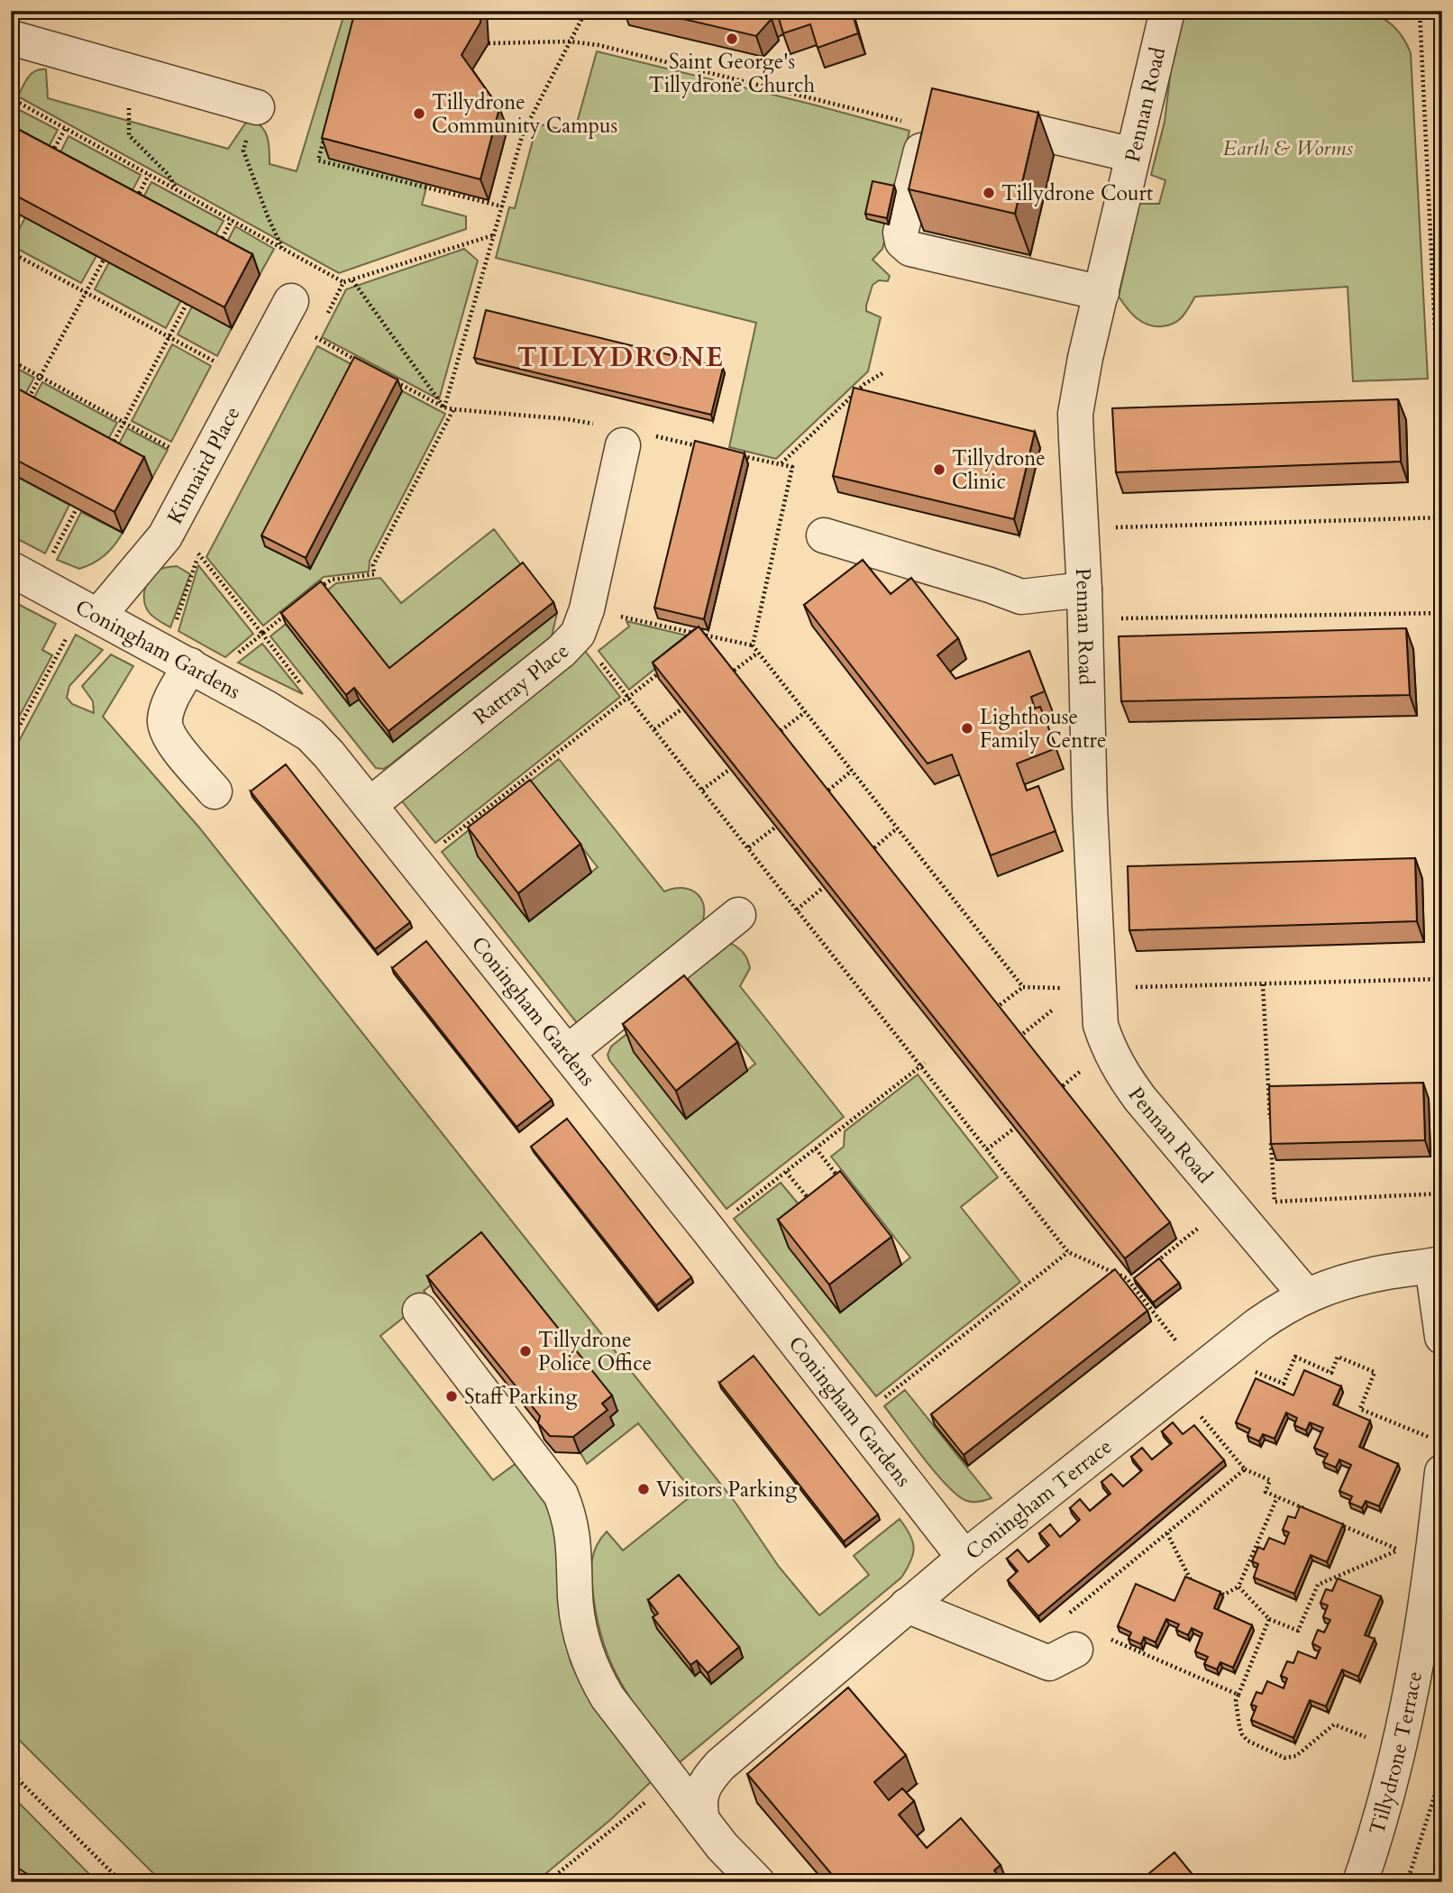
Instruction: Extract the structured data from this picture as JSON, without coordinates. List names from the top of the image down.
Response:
{
  "streets": {
    "street": [
      "Pennan Road",
      "Kinnaird Place",
      "Coningham Gardens",
      "Rattray Place",
      "Coningham Terrace",
      "Tillydrone Terrace"
    ]
  },
  "crossings": [
    ["Pennan Road", "Coningham Terrace"],
    ["Kinnaird Place", "Coningham Gardens"],
    ["Coningham Gardens", "Rattray Place"],
    ["Coningham Gardens", "Coningham Terrace"]
  ],
  "districts": ["TILLYDRONE"],
  "parks": ["Earth & Worms"],
  "places": [
    "Saint George's Tillydrone Church",
    "Tillydrone Community Campus",
    "Tillydrone Court",
    "Tillydrone Clinic",
    "Lighthouse Family Centre",
    "Tillydrone Police Office",
    "Staff Parking",
    "Visitors Parking"
  ]
}
